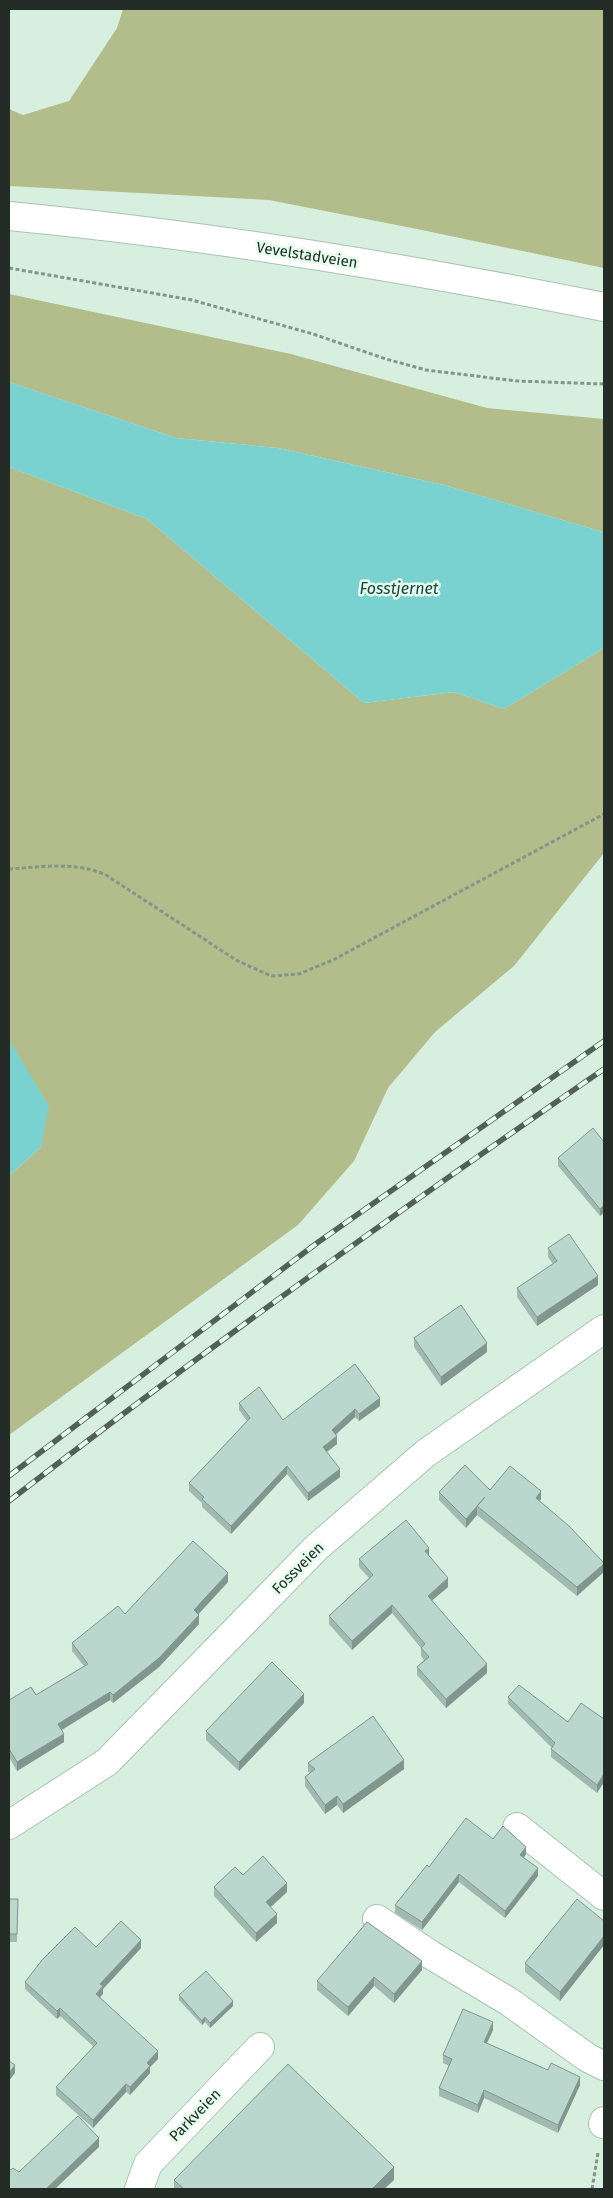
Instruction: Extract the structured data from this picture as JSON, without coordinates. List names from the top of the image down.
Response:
{
  "streets": {
    "street": ["Vevelstadveien", "Fossveien", "Parkveien"]
  },
  "water": ["Fosstjernet"]
}
